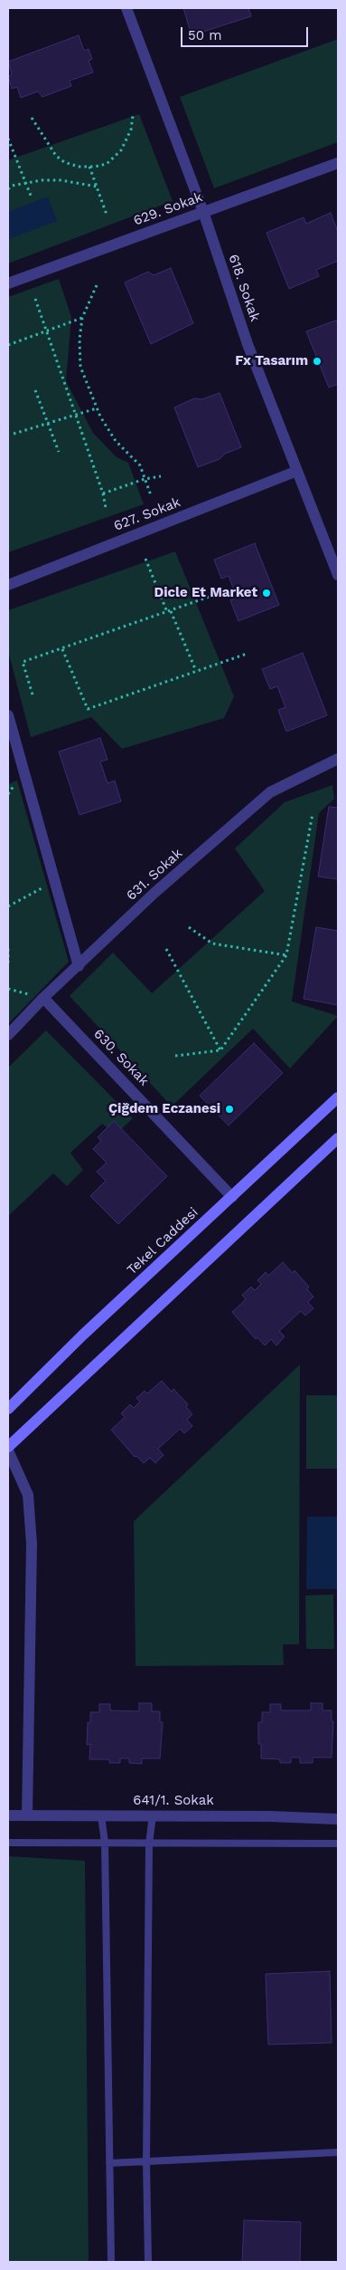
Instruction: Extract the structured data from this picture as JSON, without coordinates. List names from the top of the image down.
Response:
{
  "streets": {
    "main road": ["Tekel Caddesi"],
    "street": [
      "629. Sokak",
      "618. Sokak",
      "627. Sokak",
      "631. Sokak",
      "630. Sokak",
      "641/1. Sokak"
    ]
  },
  "crossings": [
    ["629. Sokak", "618. Sokak"],
    ["618. Sokak", "627. Sokak"],
    ["631. Sokak", "630. Sokak"],
    ["630. Sokak", "Tekel Caddesi"]
  ],
  "places": ["Fx Tasarım", "Dicle Et Market", "Çiğdem Eczanesi"],
  "scale_bar": "50 m"
}
